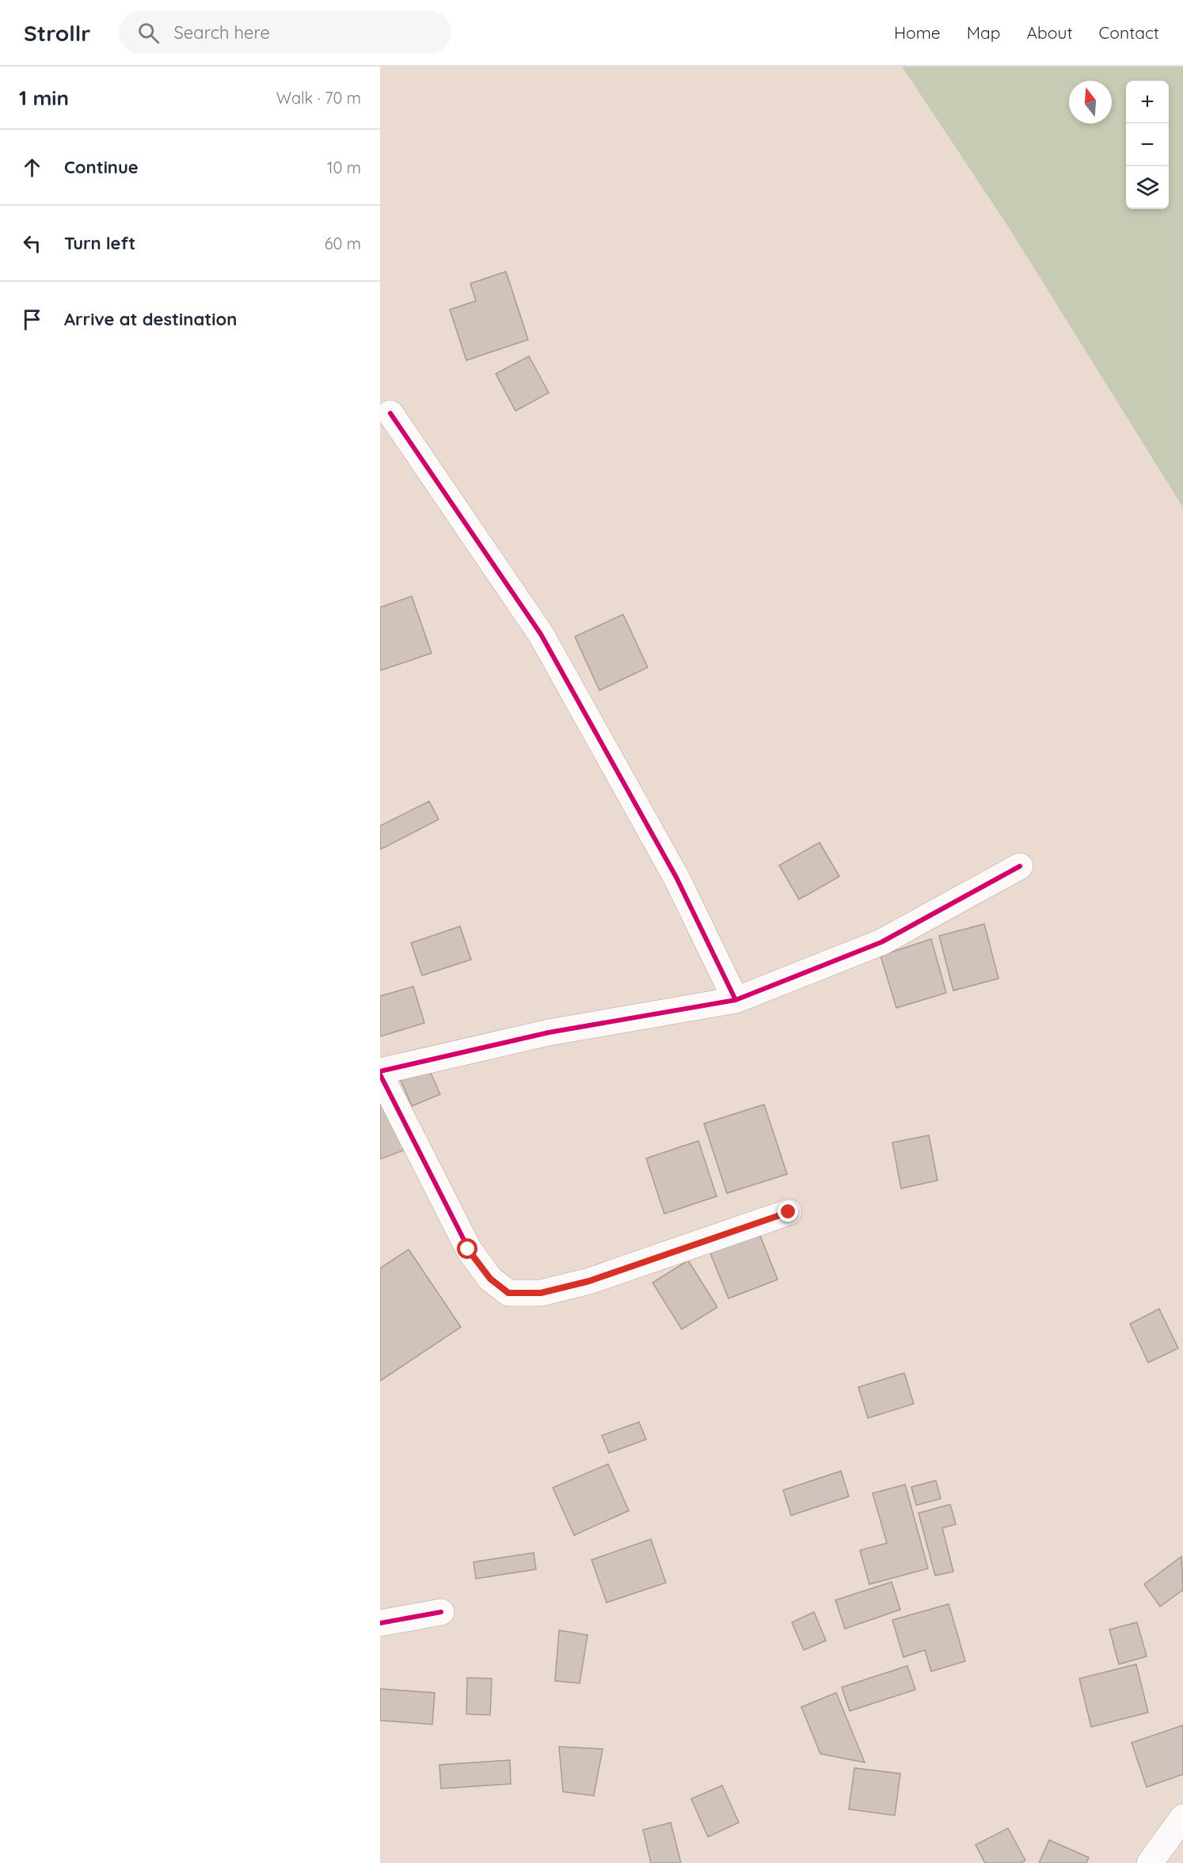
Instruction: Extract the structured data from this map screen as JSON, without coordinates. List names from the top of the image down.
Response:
{
  "north": "top",
  "page": {
    "header": "Strollr",
    "search": "Search here",
    "nav": [
      "Home",
      "Map",
      "About",
      "Contact"
    ],
    "heading": ["1 min", "Walk · 70 m"],
    "map_buttons": ["+", "−"],
    "list": [
      ["Continue", "10 m"],
      ["Turn left", "60 m"],
      "Arrive at destination"
    ]
  }
}
